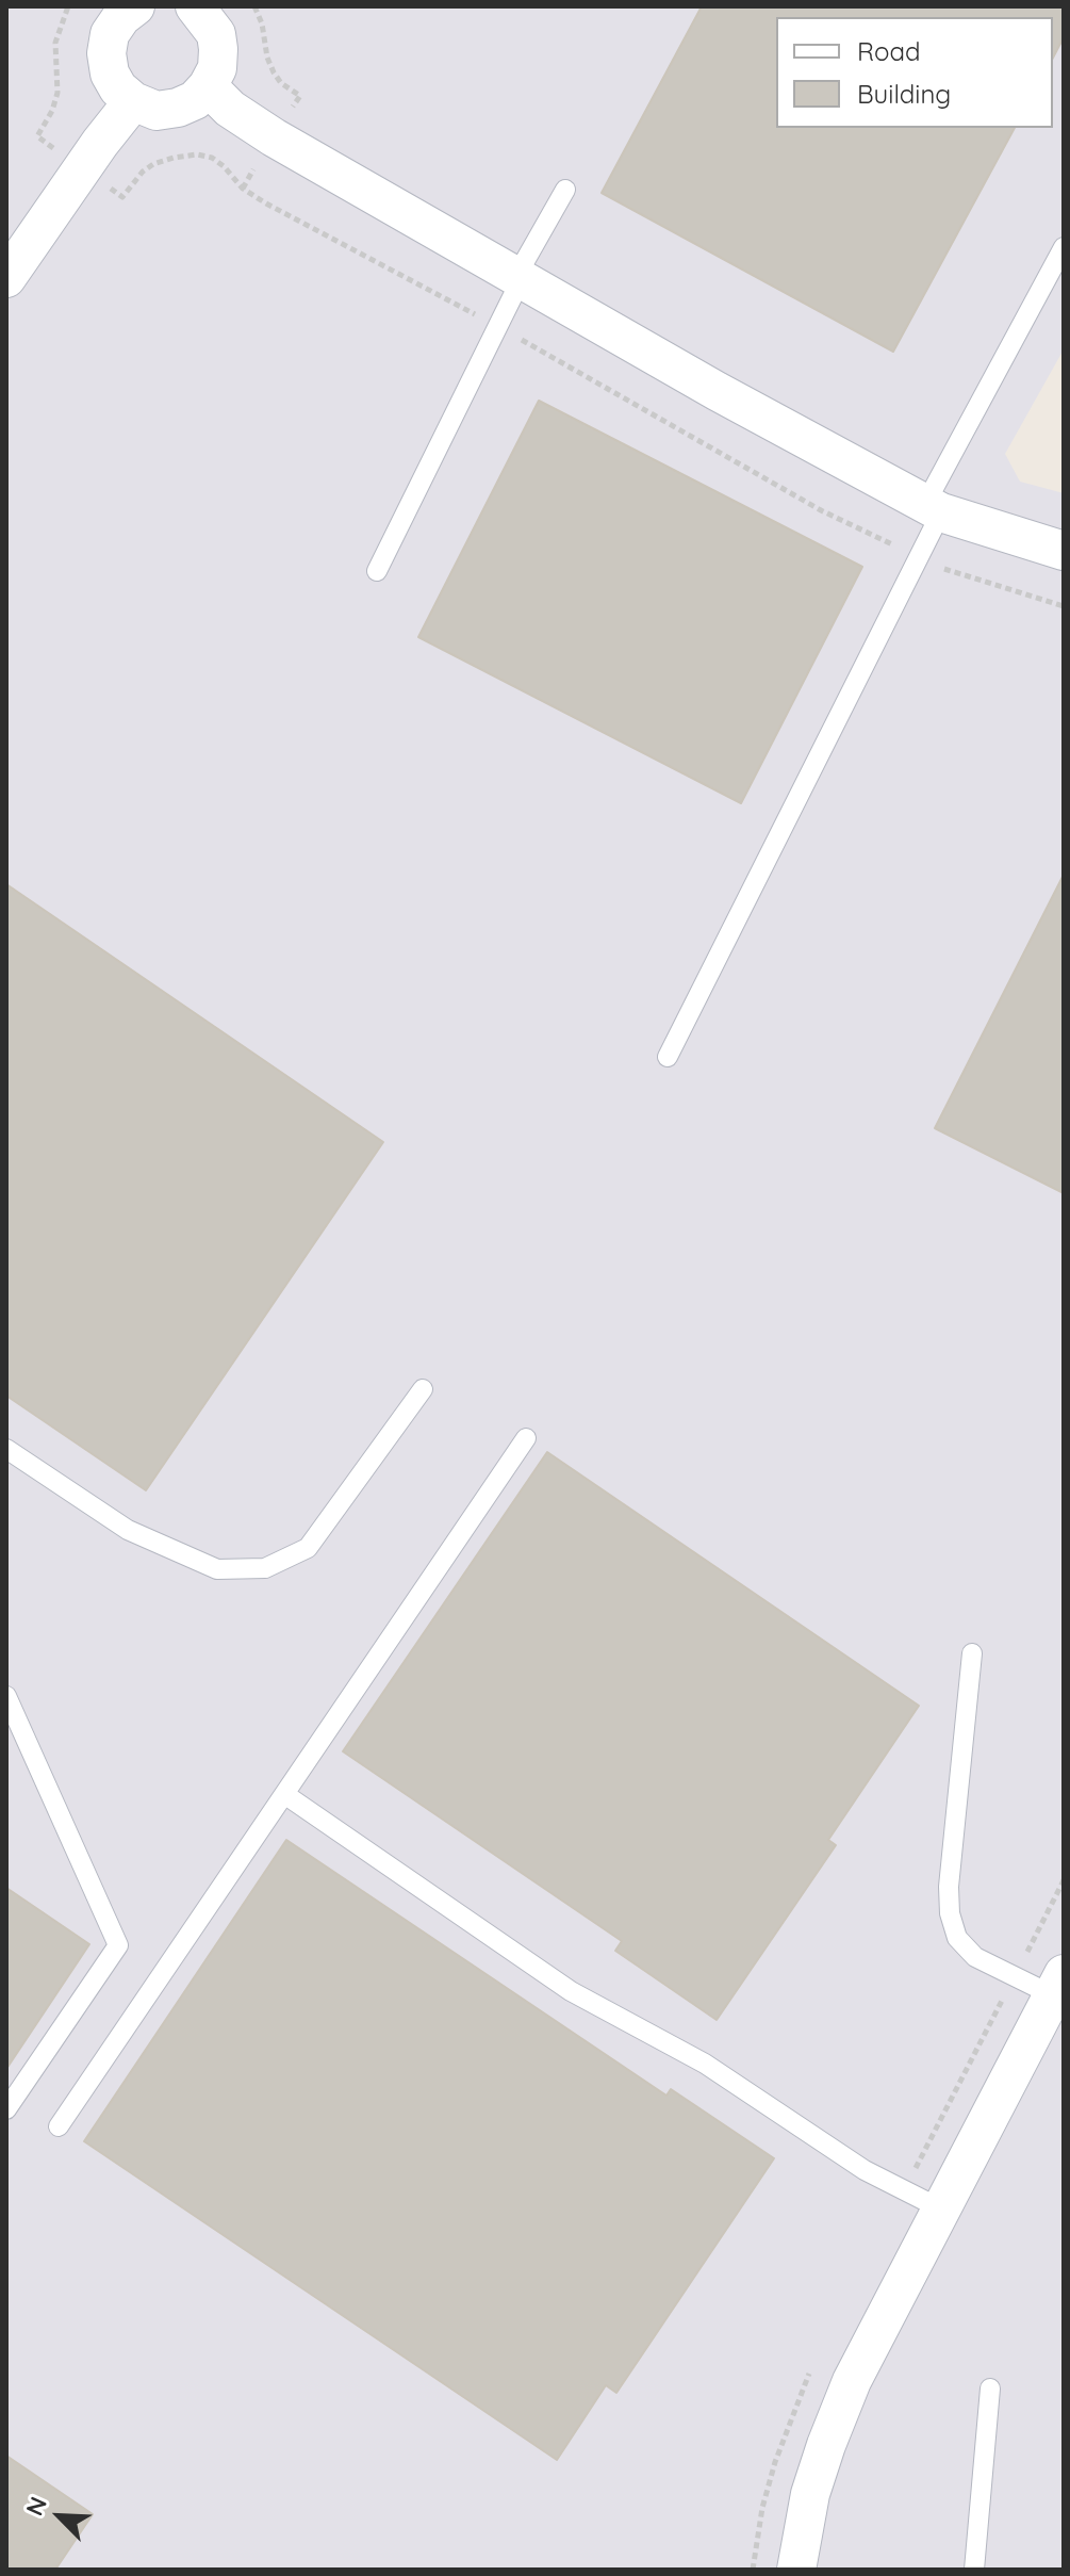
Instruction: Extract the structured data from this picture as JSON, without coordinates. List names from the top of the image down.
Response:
{
  "legend": ["Road", "Building"],
  "north": "top left"
}
